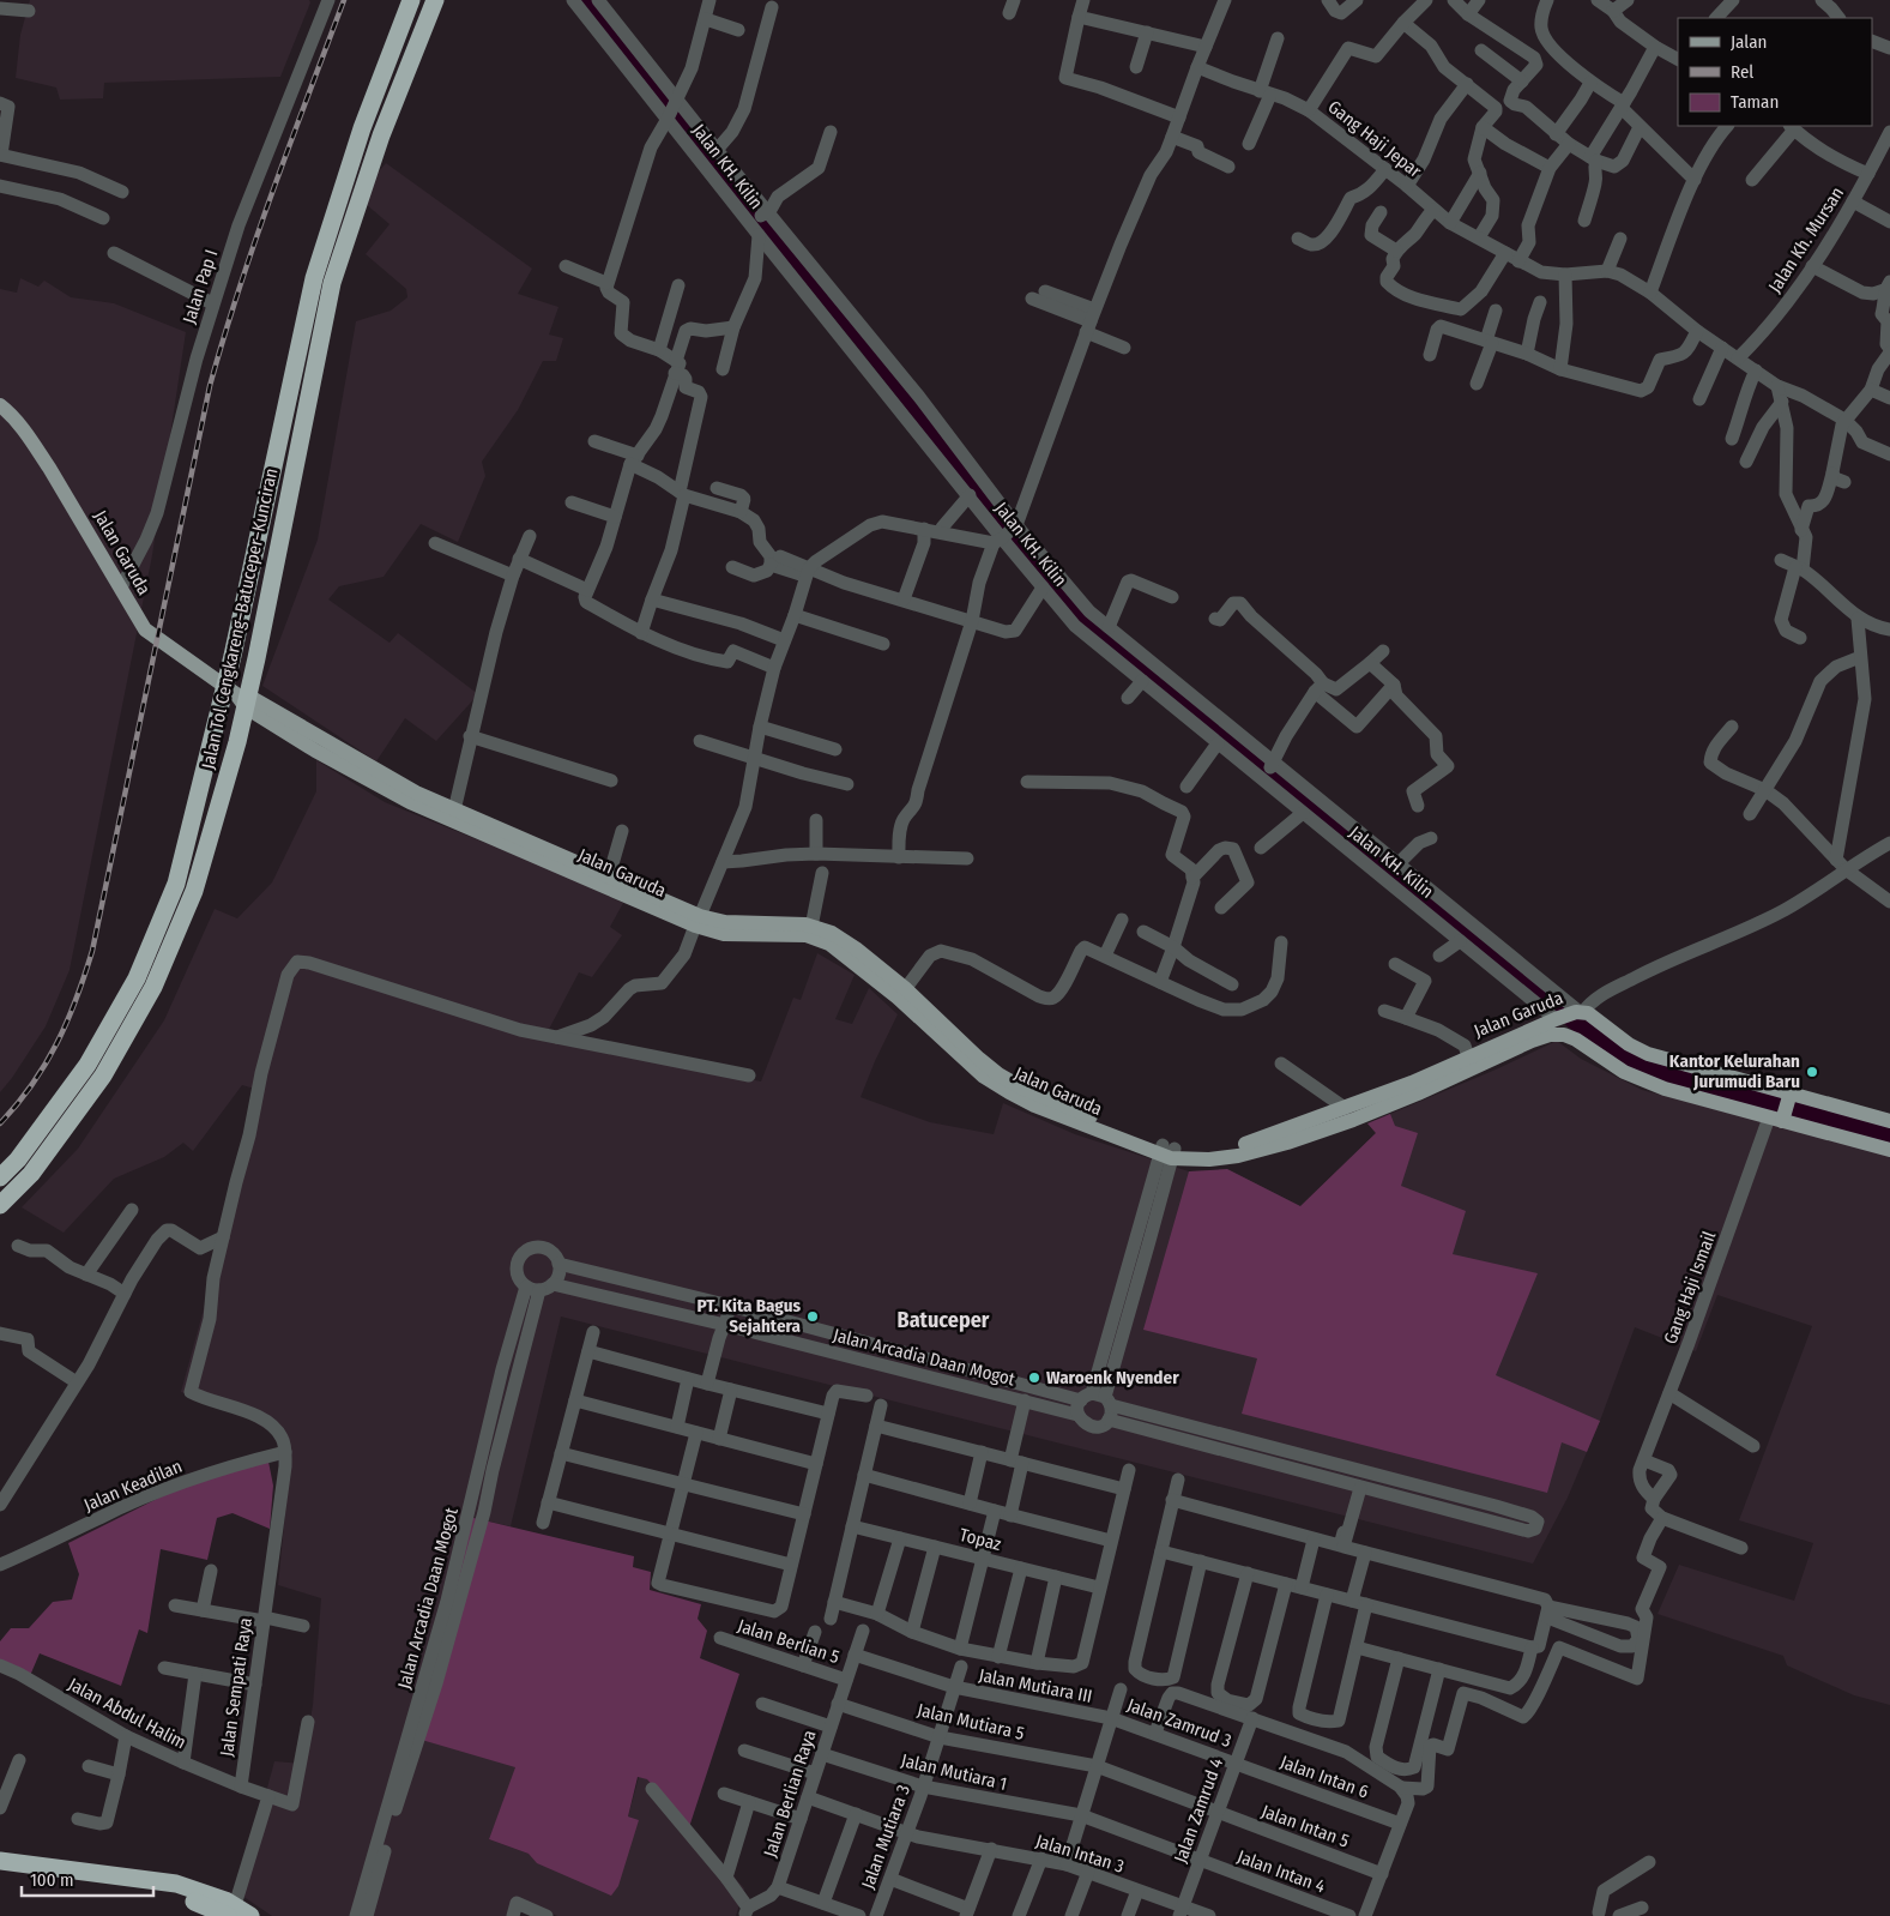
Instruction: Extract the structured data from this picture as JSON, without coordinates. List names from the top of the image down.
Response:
{
  "streets": {
    "highway": ["Jalan Tol Cengkareng–Batuceper–Kunciran"],
    "main road": ["Jalan Garuda"],
    "street": [
      "Gang Haji Jepar",
      "Jalan KH. Kilin",
      "Jalan Kh. Mursan",
      "Jalan Pap I",
      "Gang Haji Ismail",
      "Jalan Arcadia Daan Mogot",
      "Jalan Keadilan",
      "Topaz",
      "Jalan Berlian 5",
      "Jalan Mutiara III",
      "Jalan Sempati Raya",
      "Jalan Abdul Halim",
      "Jalan Mutiara 5",
      "Jalan Zamrud 3",
      "Jalan Mutiara 1",
      "Jalan Intan 6",
      "Jalan Berlian Raya",
      "Jalan Zamrud 4",
      "Jalan Intan 5",
      "Jalan Mutiara 3",
      "Jalan Intan 3",
      "Jalan Intan 4"
    ]
  },
  "crossings": [
    ["Gang Haji Jepar", "Jalan Kh. Mursan"],
    ["Jalan KH. Kilin", "Jalan Garuda"],
    ["Jalan Pap I", "Jalan Garuda"],
    ["Jalan Garuda", "Gang Haji Ismail"],
    ["Jalan Keadilan", "Jalan Sempati Raya"],
    ["Jalan Berlian 5", "Jalan Berlian Raya"],
    ["Jalan Mutiara III", "Jalan Zamrud 3"],
    ["Jalan Mutiara III", "Jalan Berlian Raya"],
    ["Jalan Mutiara III", "Jalan Mutiara 3"],
    ["Jalan Sempati Raya", "Jalan Abdul Halim"],
    ["Jalan Mutiara 5", "Jalan Zamrud 3"],
    ["Jalan Mutiara 5", "Jalan Berlian Raya"],
    ["Jalan Mutiara 5", "Jalan Zamrud 4"],
    ["Jalan Mutiara 5", "Jalan Intan 5"],
    ["Jalan Mutiara 5", "Jalan Mutiara 3"],
    ["Jalan Zamrud 3", "Jalan Mutiara 1"],
    ["Jalan Zamrud 3", "Jalan Intan 6"],
    ["Jalan Zamrud 3", "Jalan Zamrud 4"],
    ["Jalan Zamrud 3", "Jalan Intan 3"],
    ["Jalan Mutiara 1", "Jalan Berlian Raya"],
    ["Jalan Mutiara 1", "Jalan Zamrud 4"],
    ["Jalan Mutiara 1", "Jalan Mutiara 3"],
    ["Jalan Mutiara 1", "Jalan Intan 4"],
    ["Jalan Intan 6", "Jalan Zamrud 4"],
    ["Jalan Berlian Raya", "Jalan Intan 3"],
    ["Jalan Zamrud 4", "Jalan Intan 5"],
    ["Jalan Zamrud 4", "Jalan Intan 3"],
    ["Jalan Zamrud 4", "Jalan Intan 4"],
    ["Jalan Mutiara 3", "Jalan Intan 3"]
  ],
  "districts": ["Batuceper"],
  "places": ["Kantor Kelurahan Jurumudi Baru", "PT. Kita Bagus Sejahtera", "Waroenk Nyender"],
  "legend": ["Jalan", "Rel", "Taman"],
  "scale_bar": "100 m"
}
